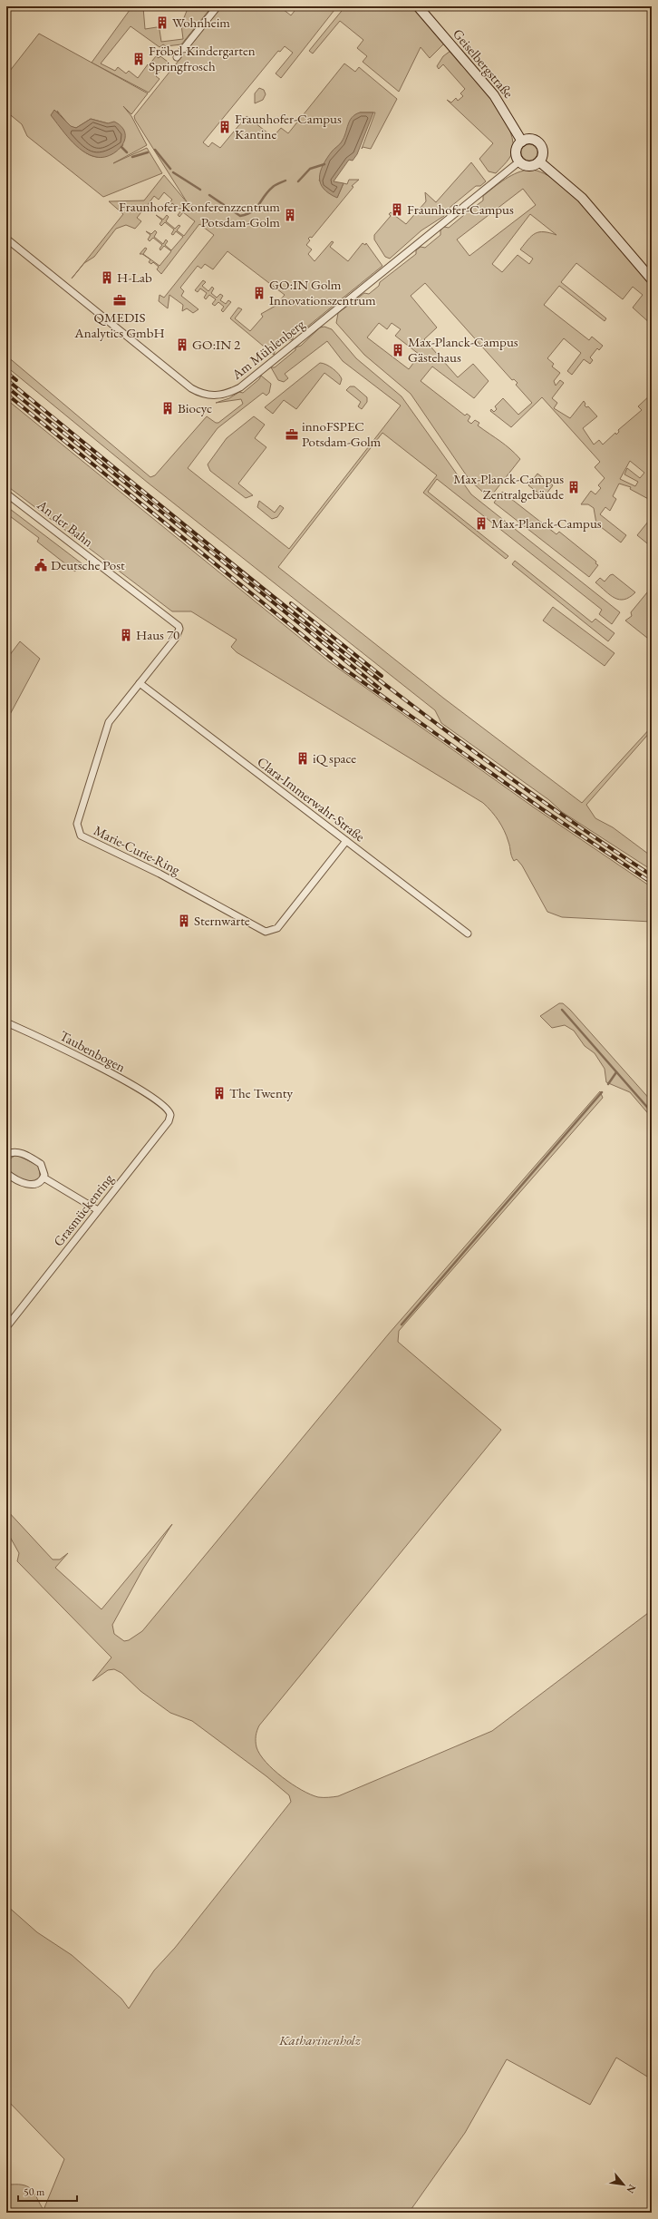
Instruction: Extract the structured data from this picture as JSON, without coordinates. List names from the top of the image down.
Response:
{
  "streets": {
    "street": [
      "Geiselbergstraße",
      "Am Mühlenberg",
      "An der Bahn",
      "Clara-Immerwahr-Straße",
      "Marie-Curie-Ring",
      "Taubenbogen",
      "Grasmückenring"
    ]
  },
  "crossings": [
    ["Geiselbergstraße", "Am Mühlenberg"],
    ["An der Bahn", "Marie-Curie-Ring"],
    ["Clara-Immerwahr-Straße", "Marie-Curie-Ring"],
    ["Taubenbogen", "Grasmückenring"]
  ],
  "parks": ["Katharinenholz"],
  "places": {
    "building": [
      "Wohnheim",
      "Fröbel-Kindergarten Springfrosch",
      "Fraunhofer-Campus Kantine",
      "Fraunhofer-Campus",
      "Fraunhofer-Konferenzzentrum Potsdam-Golm",
      "H-Lab",
      "GO:IN Golm Innovationszentrum",
      "GO:IN 2",
      "Max-Planck-Campus Gästehaus",
      "Biocyc",
      "Max-Planck-Campus Zentralgebäude",
      "Max-Planck-Campus",
      "Haus 70",
      "iQ space",
      "Sternwarte",
      "The Twenty"
    ],
    "office": ["QMEDIS Analytics GmbH", "innoFSPEC Potsdam-Golm"],
    "public building": ["Deutsche Post"]
  },
  "scale_bar": "50 m",
  "north": "bottom right"
}
